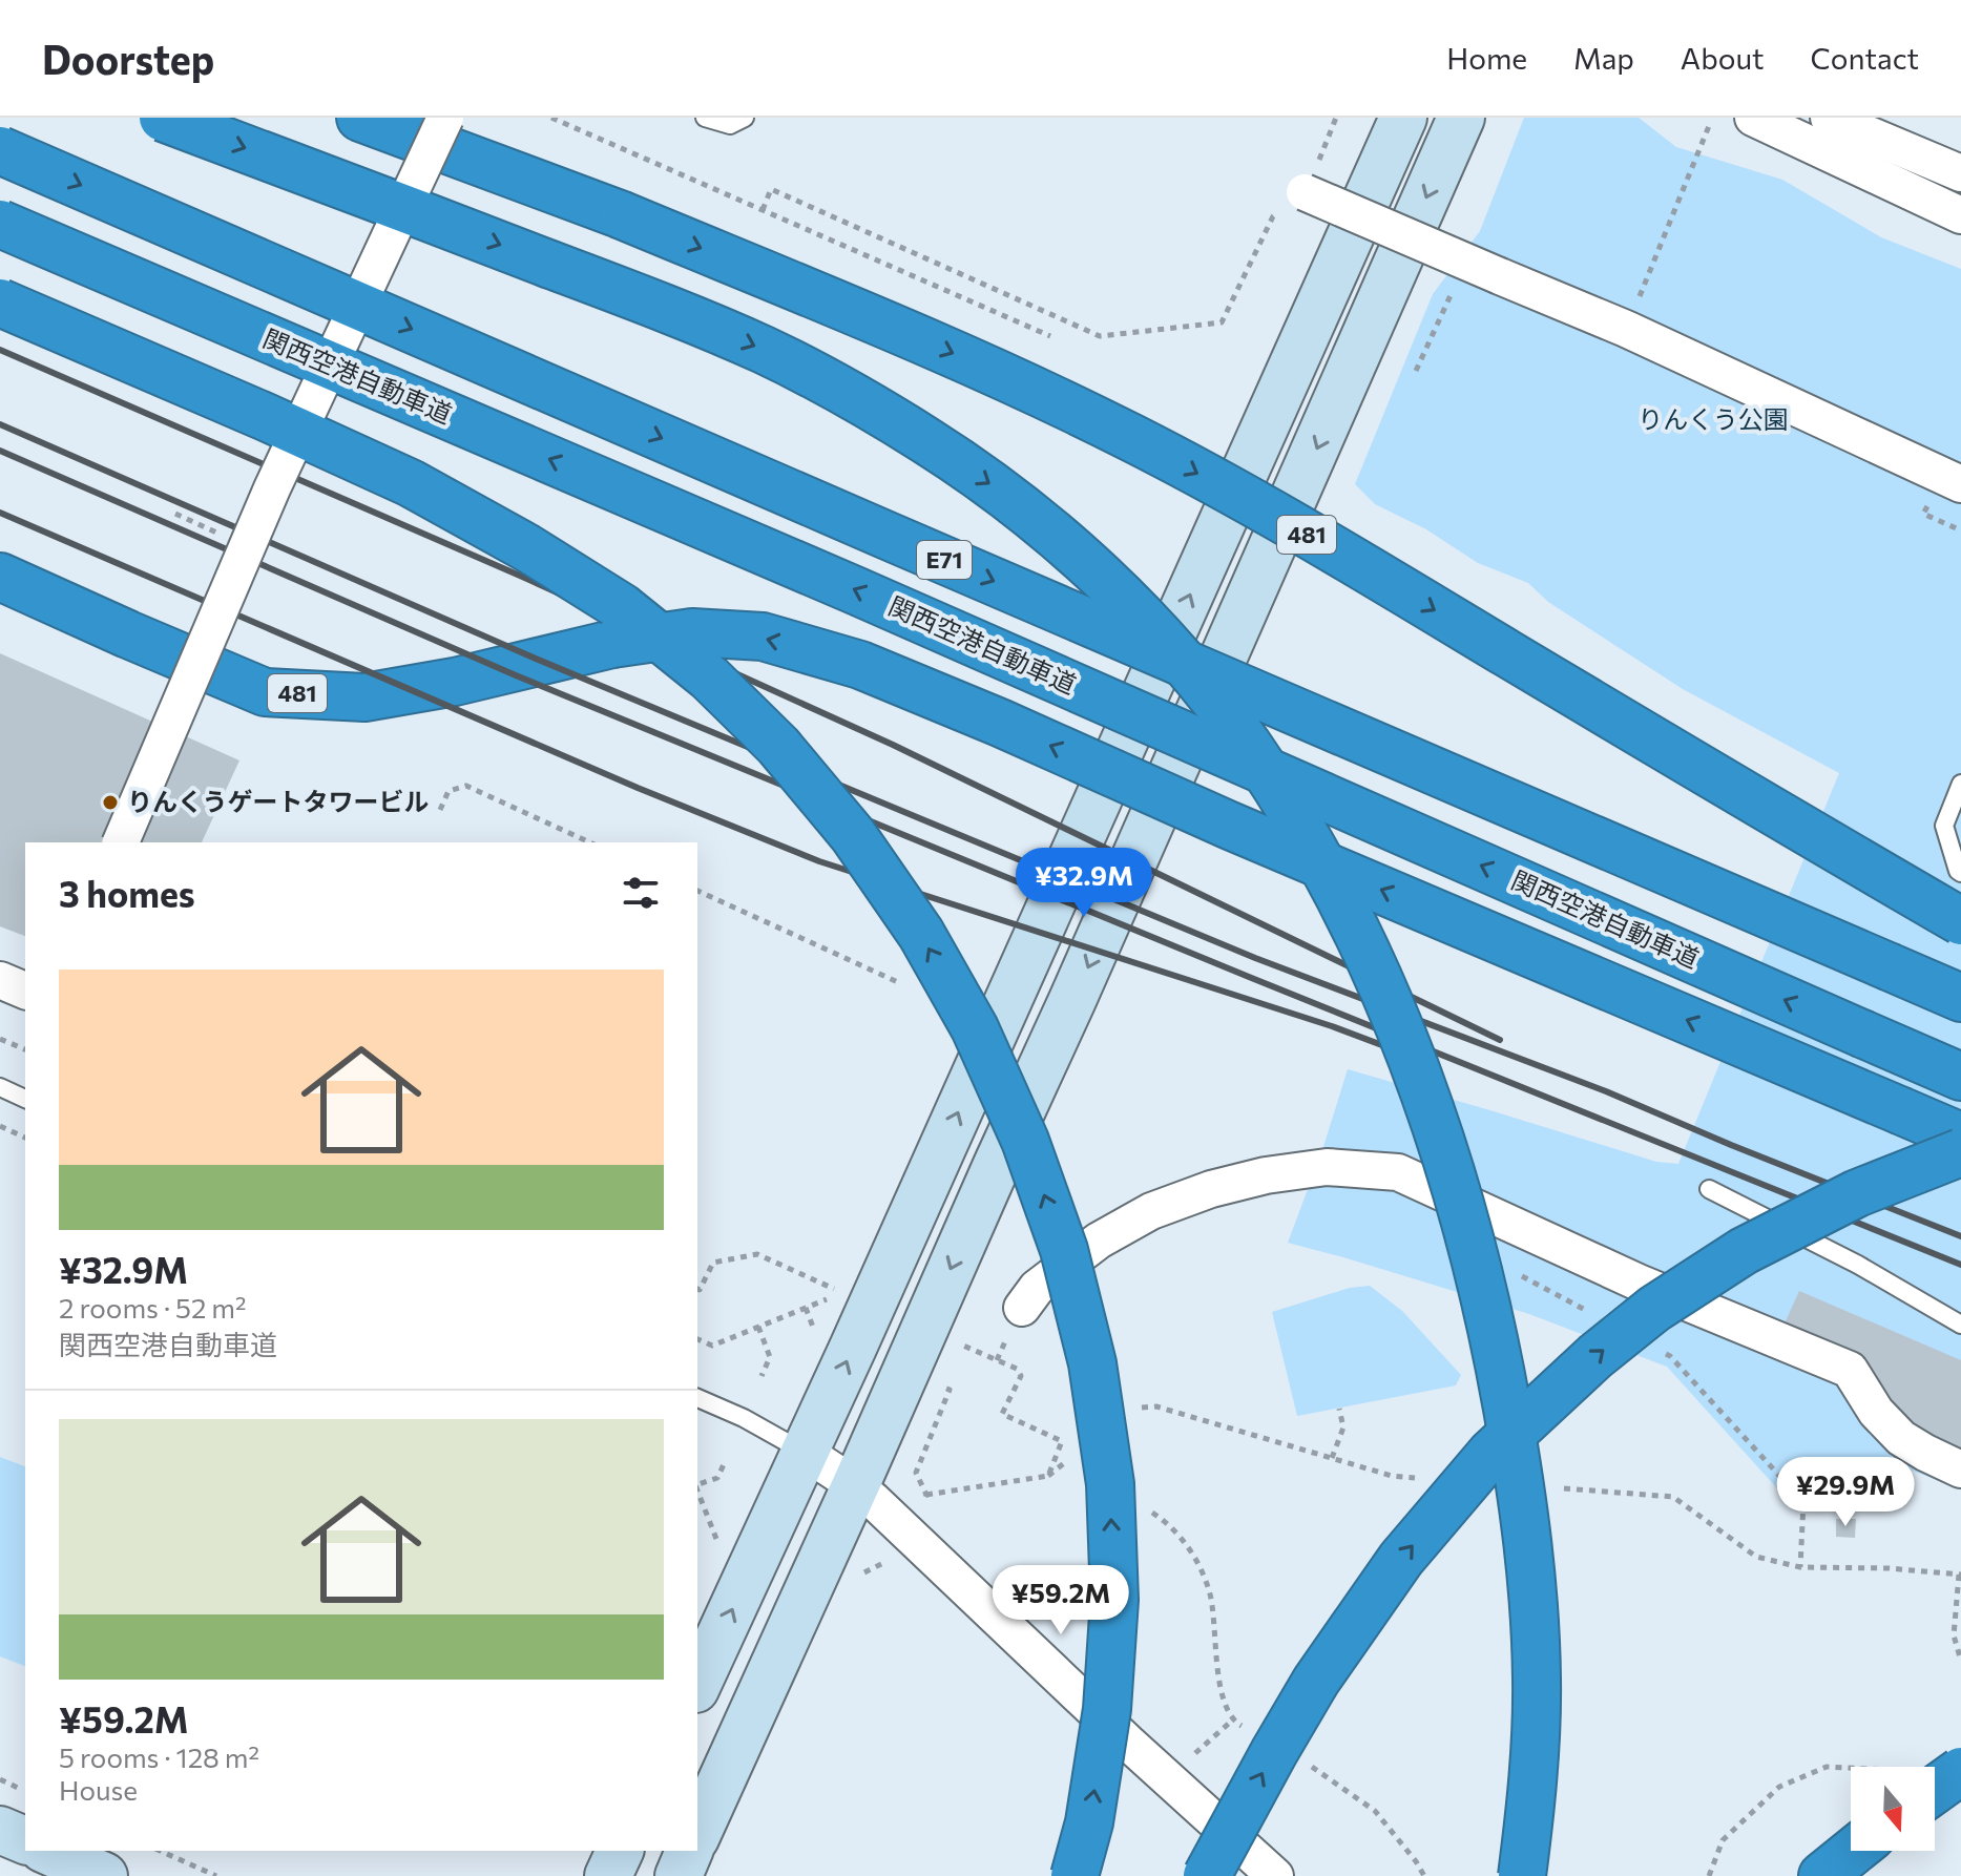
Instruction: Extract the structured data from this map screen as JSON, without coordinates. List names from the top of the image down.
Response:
{
  "streets": {
    "highway": ["関西空港自動車道", "481", "E71"]
  },
  "parks": ["りんくう公園"],
  "places": ["りんくうゲートタワービル"],
  "north": "bottom",
  "page": {
    "header": "Doorstep",
    "nav": [
      "Home",
      "Map",
      "About",
      "Contact"
    ],
    "heading": "3 homes",
    "price": ["¥32.9M", "¥29.9M", "¥59.2M"],
    "list": [
      {
        "name": "¥32.9M",
        "note": "2 rooms · 52 m² · 関西空港自動車道"
      },
      {
        "name": "¥59.2M",
        "note": "5 rooms · 128 m² · House"
      }
    ]
  }
}
